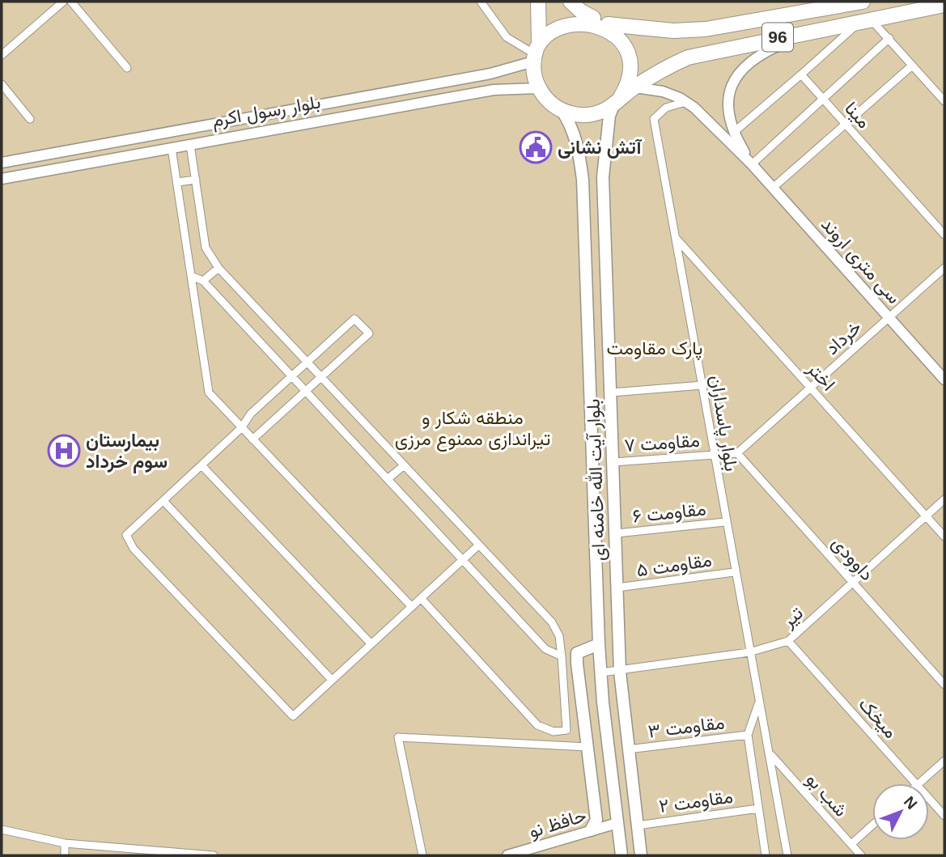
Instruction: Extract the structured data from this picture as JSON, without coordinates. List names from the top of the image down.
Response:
{
  "streets": {
    "highway": ["96"],
    "main road": [
      "بلوار رسول اکرم",
      "سی متری اروند",
      "بلوار آیت الله خامنه ای",
      "حافظ نو"
    ],
    "street": [
      "مینا",
      "خرداد",
      "اختر",
      "بلوار پاسداران",
      "مقاومت ۷",
      "مقاومت ۶",
      "داوودی",
      "مقاومت ۵",
      "تیر",
      "میخک",
      "مقاومت ۳",
      "شب بو",
      "مقاومت ۲"
    ]
  },
  "crossings": [
    ["96", "بلوار رسول اکرم"],
    ["96", "بلوار آیت الله خامنه ای"],
    ["بلوار رسول اکرم", "بلوار آیت الله خامنه ای"],
    ["سی متری اروند", "خرداد"],
    ["خرداد", "اختر"],
    ["خرداد", "مقاومت ۷"],
    ["خرداد", "داوودی"],
    ["اختر", "بلوار پاسداران"],
    ["اختر", "تیر"],
    ["بلوار پاسداران", "مقاومت ۷"],
    ["بلوار پاسداران", "مقاومت ۶"],
    ["بلوار پاسداران", "مقاومت ۵"],
    ["بلوار پاسداران", "تیر"],
    ["بلوار پاسداران", "مقاومت ۳"],
    ["بلوار پاسداران", "شب بو"],
    ["بلوار پاسداران", "مقاومت ۲"],
    ["مقاومت ۷", "بلوار آیت الله خامنه ای"],
    ["مقاومت ۷", "داوودی"],
    ["بلوار آیت الله خامنه ای", "مقاومت ۶"],
    ["بلوار آیت الله خامنه ای", "مقاومت ۵"],
    ["بلوار آیت الله خامنه ای", "تیر"],
    ["بلوار آیت الله خامنه ای", "مقاومت ۳"],
    ["بلوار آیت الله خامنه ای", "مقاومت ۲"],
    ["بلوار آیت الله خامنه ای", "حافظ نو"],
    ["داوودی", "تیر"],
    ["تیر", "میخک"]
  ],
  "parks": ["پارک مقاومت", "منطقه شکار و تیراندازی ممنوع مرزی"],
  "places": {
    "public building": ["آتش نشانی"],
    "hospital": ["بیمارستان سوم خرداد"]
  },
  "north": "top right"
}
